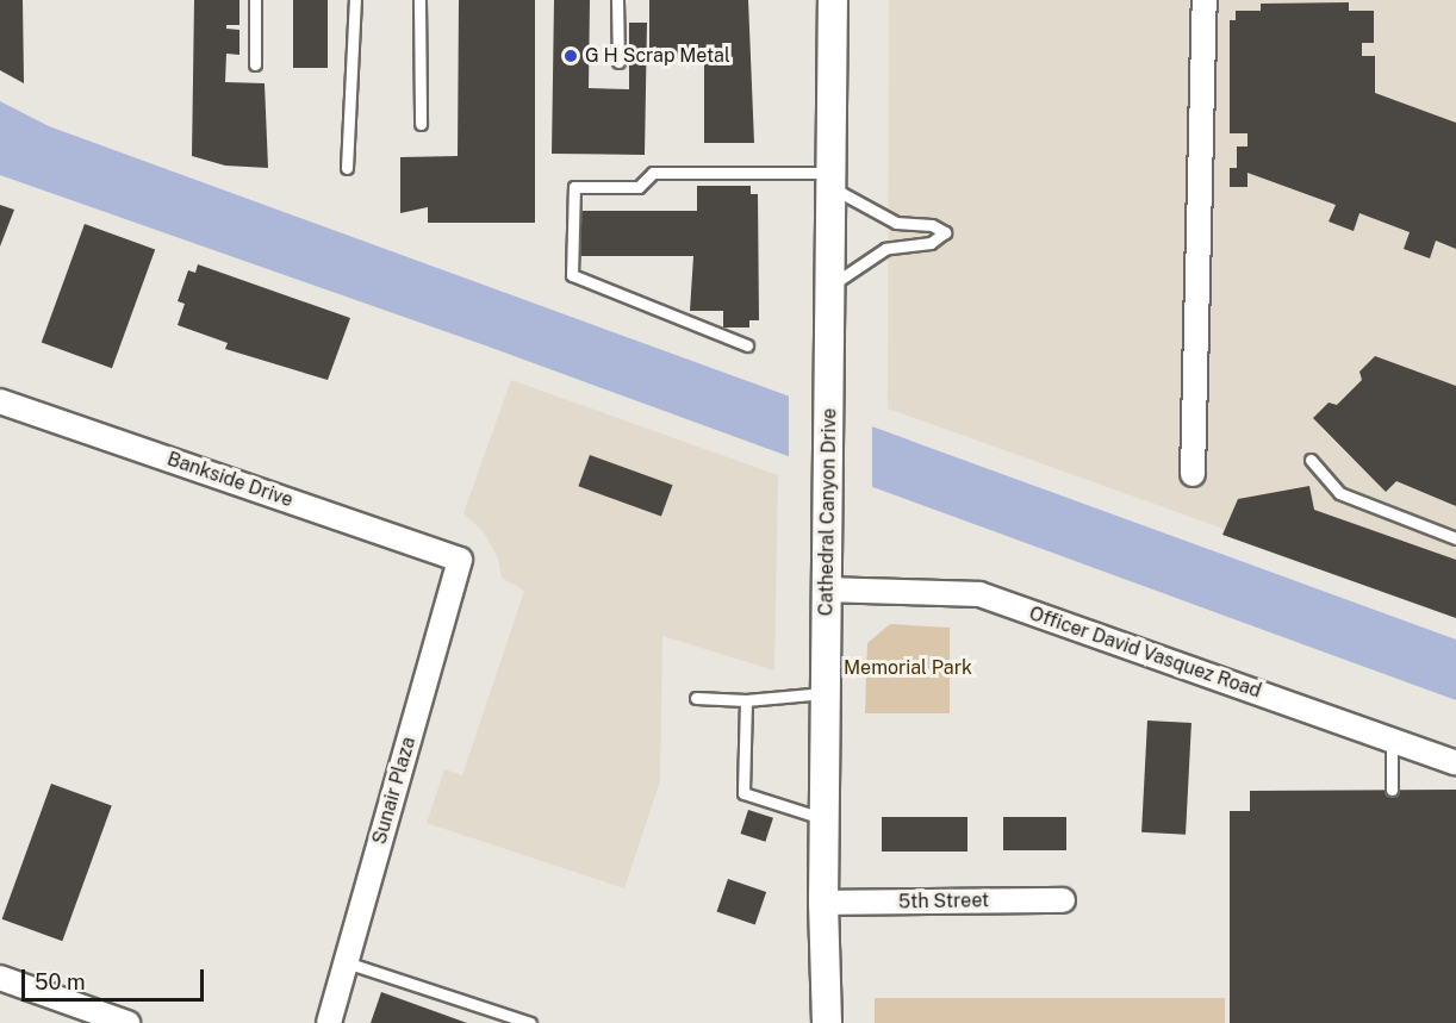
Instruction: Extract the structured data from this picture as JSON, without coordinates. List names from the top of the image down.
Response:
{
  "streets": {
    "street": [
      "Bankside Drive",
      "Cathedral Canyon Drive",
      "Officer David Vasquez Road",
      "Sunair Plaza",
      "5th Street"
    ]
  },
  "crossings": [
    ["Bankside Drive", "Sunair Plaza"],
    ["Cathedral Canyon Drive", "Officer David Vasquez Road"],
    ["Cathedral Canyon Drive", "5th Street"]
  ],
  "parks": ["Memorial Park"],
  "places": ["G H Scrap Metal"],
  "scale_bar": "50 m"
}
